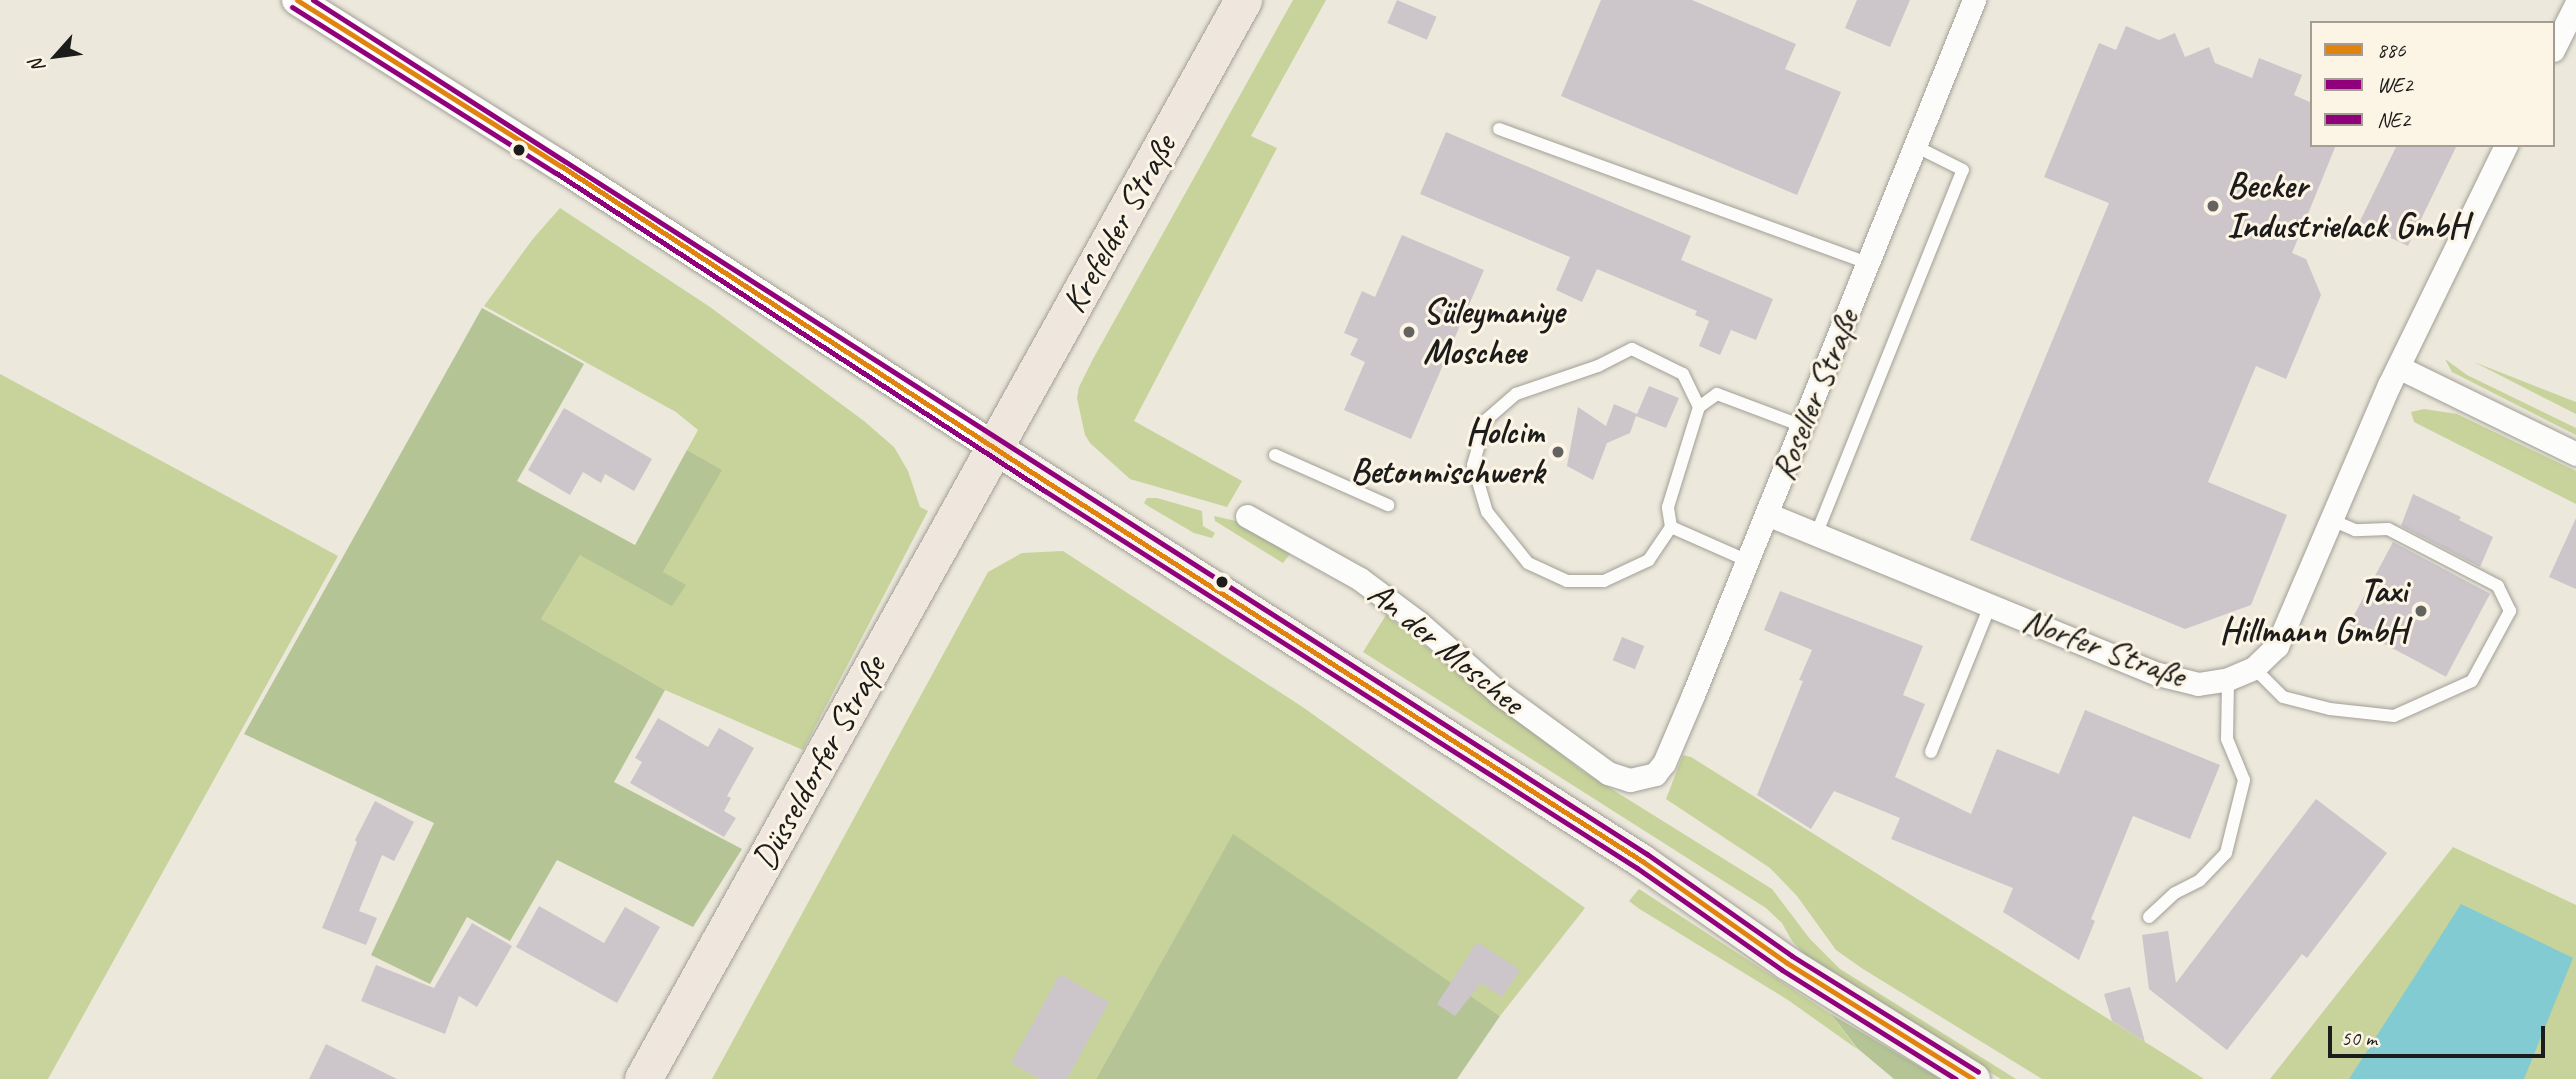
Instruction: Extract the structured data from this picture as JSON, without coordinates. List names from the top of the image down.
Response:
{
  "streets": {
    "main road": ["Krefelder Straße", "Düsseldorfer Straße"],
    "street": ["Roseller Straße", "An der Moschee", "Norfer Straße"]
  },
  "crossings": [
    ["Krefelder Straße", "Düsseldorfer Straße"],
    ["Roseller Straße", "An der Moschee"],
    ["Roseller Straße", "Norfer Straße"]
  ],
  "places": [
    "Becker Industrielack GmbH",
    "Süleymaniye Moschee",
    "Holcim Betonmischwerk",
    "Taxi Hillmann GmbH"
  ],
  "lines": ["transit line 886", "transit line NE2", "transit line WE2"],
  "legend": ["886", "WE2", "NE2"],
  "scale_bar": "50 m",
  "north": "bottom left"
}
